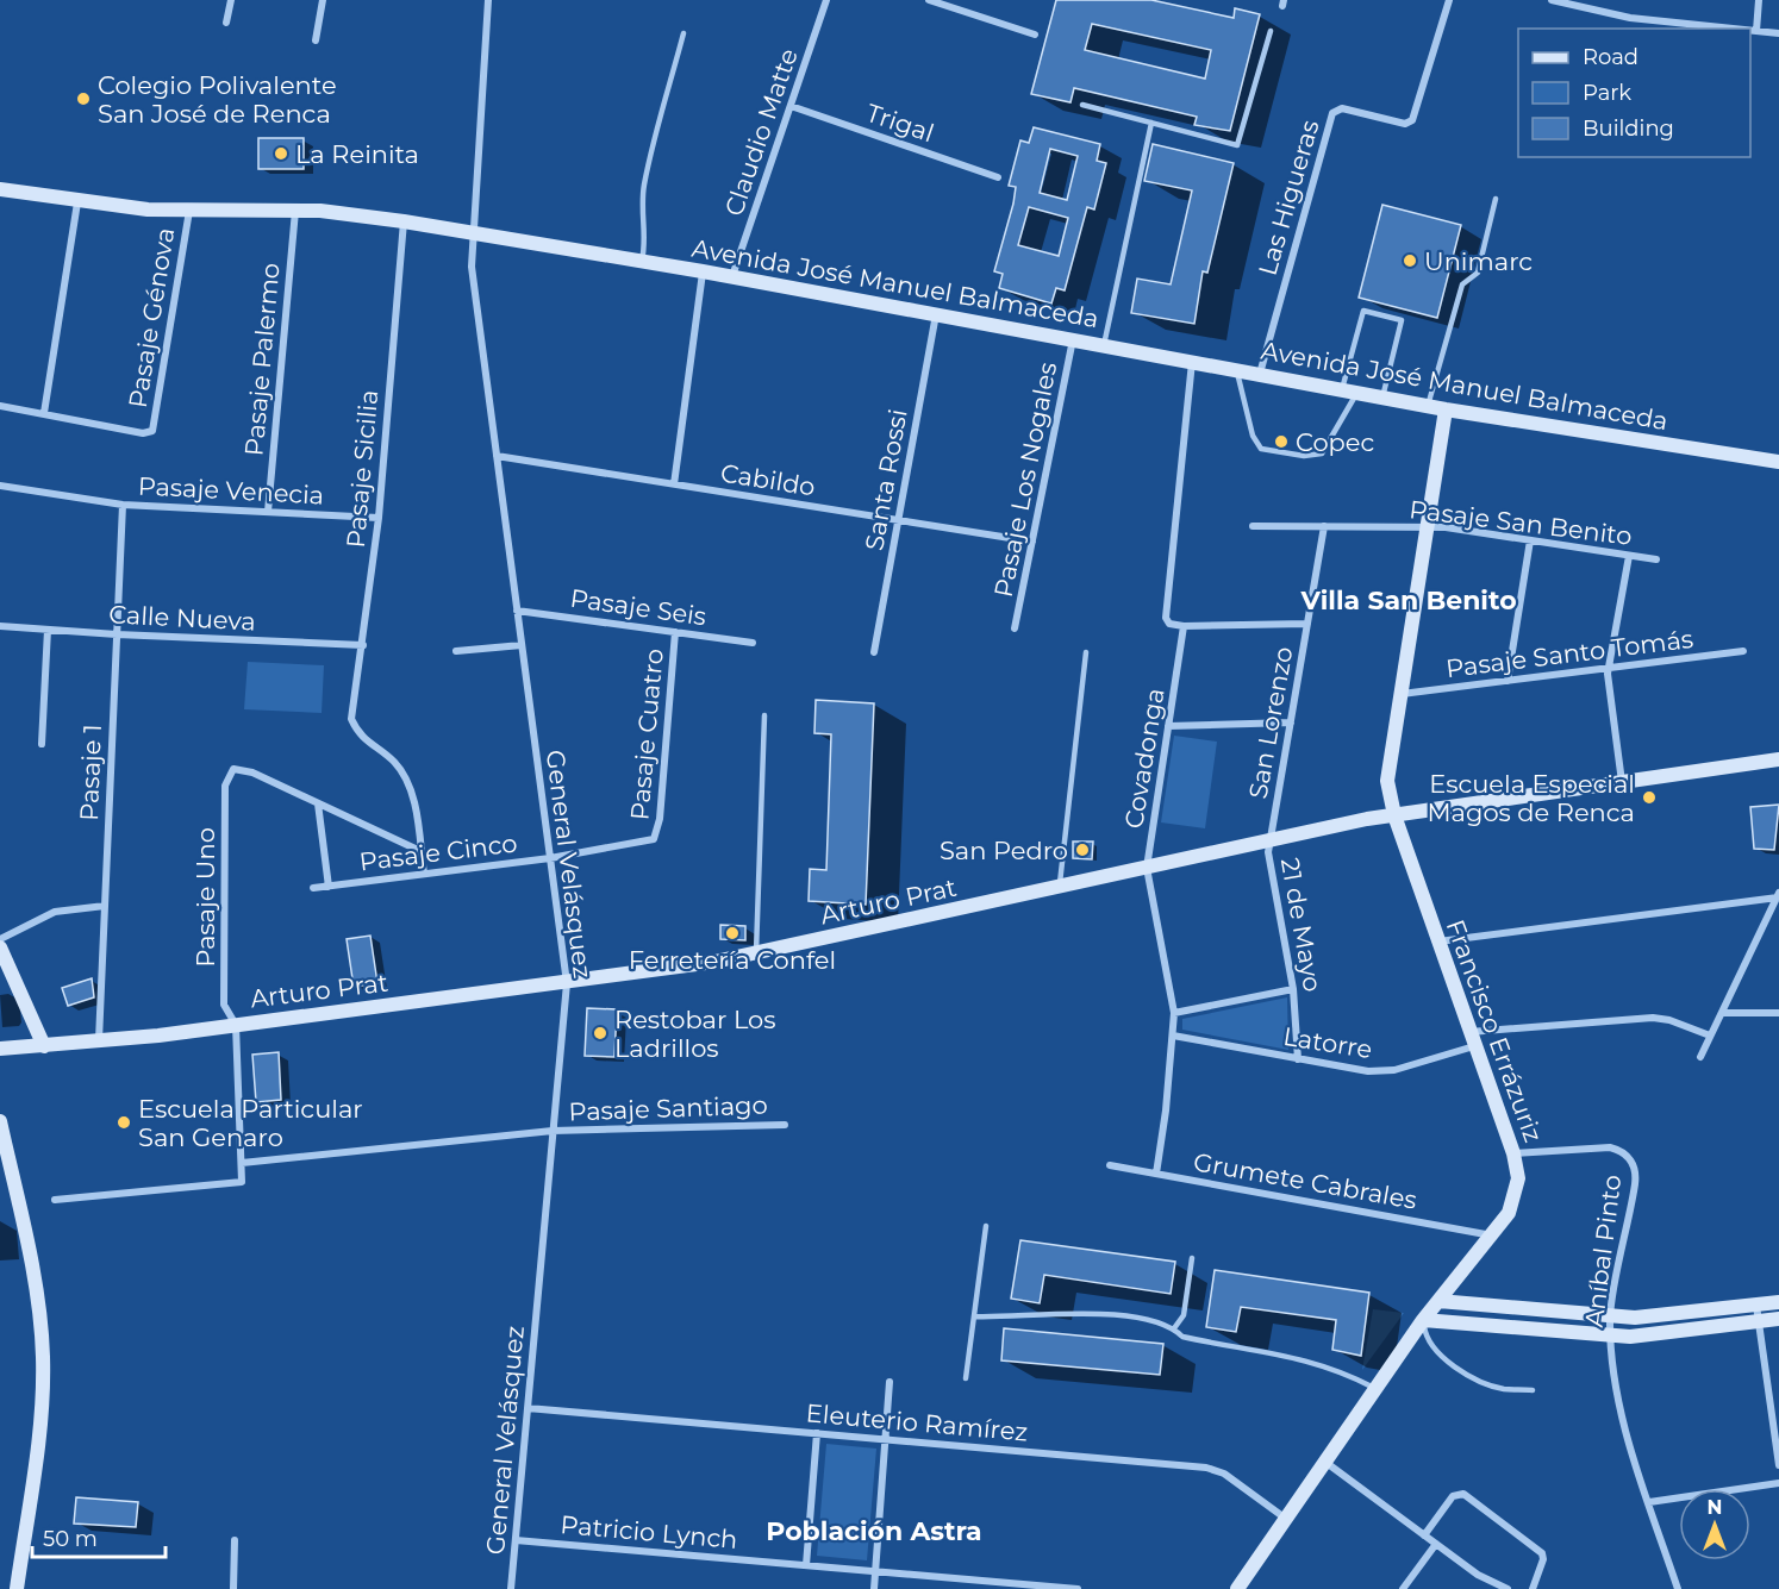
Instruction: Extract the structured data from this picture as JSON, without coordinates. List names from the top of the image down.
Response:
{
  "streets": {
    "street": [
      "Trigal",
      "Claudio Matte",
      "Las Higueras",
      "Avenida José Manuel Balmaceda",
      "Pasaje Génova",
      "Pasaje Palermo",
      "Pasaje Sicilia",
      "Cabildo",
      "Santa Rossi",
      "Pasaje Los Nogales",
      "Pasaje Venecia",
      "Pasaje San Benito",
      "Pasaje Seis",
      "Calle Nueva",
      "Pasaje Santo Tomás",
      "San Lorenzo",
      "Pasaje Cuatro",
      "Covadonga",
      "Pasaje 1",
      "Pasaje Cinco",
      "General Velásquez",
      "Pasaje Uno",
      "Arturo Prat",
      "21 de Mayo",
      "Francisco Errázuriz",
      "Latorre",
      "Pasaje Santiago",
      "Grumete Cabrales",
      "Aníbal Pinto",
      "Eleuterio Ramírez",
      "Patricio Lynch"
    ]
  },
  "crossings": [
    ["Trigal", "Claudio Matte"],
    ["Claudio Matte", "Avenida José Manuel Balmaceda"],
    ["Las Higueras", "Avenida José Manuel Balmaceda"],
    ["Avenida José Manuel Balmaceda", "Pasaje Génova"],
    ["Avenida José Manuel Balmaceda", "Pasaje Palermo"],
    ["Avenida José Manuel Balmaceda", "Pasaje Sicilia"],
    ["Avenida José Manuel Balmaceda", "Santa Rossi"],
    ["Avenida José Manuel Balmaceda", "Pasaje Los Nogales"],
    ["Avenida José Manuel Balmaceda", "General Velásquez"],
    ["Avenida José Manuel Balmaceda", "Francisco Errázuriz"],
    ["Pasaje Palermo", "Pasaje Venecia"],
    ["Pasaje Sicilia", "Pasaje Venecia"],
    ["Pasaje Sicilia", "Calle Nueva"],
    ["Cabildo", "Santa Rossi"],
    ["Cabildo", "Pasaje Los Nogales"],
    ["Cabildo", "General Velásquez"],
    ["Pasaje Venecia", "Pasaje 1"],
    ["Pasaje San Benito", "San Lorenzo"],
    ["Pasaje San Benito", "Francisco Errázuriz"],
    ["Pasaje Seis", "Pasaje Cuatro"],
    ["Pasaje Seis", "General Velásquez"],
    ["Calle Nueva", "Pasaje 1"],
    ["Pasaje Santo Tomás", "Francisco Errázuriz"],
    ["San Lorenzo", "Arturo Prat"],
    ["San Lorenzo", "21 de Mayo"],
    ["Pasaje Cuatro", "Pasaje Cinco"],
    ["Covadonga", "Arturo Prat"],
    ["Covadonga", "Latorre"],
    ["Covadonga", "Grumete Cabrales"],
    ["Pasaje 1", "Arturo Prat"],
    ["Pasaje Cinco", "General Velásquez"],
    ["General Velásquez", "Arturo Prat"],
    ["General Velásquez", "Pasaje Santiago"],
    ["General Velásquez", "Eleuterio Ramírez"],
    ["General Velásquez", "Patricio Lynch"],
    ["Pasaje Uno", "Arturo Prat"],
    ["Pasaje Uno", "Pasaje Santiago"],
    ["Arturo Prat", "21 de Mayo"],
    ["Arturo Prat", "Francisco Errázuriz"],
    ["21 de Mayo", "Latorre"],
    ["Francisco Errázuriz", "Latorre"],
    ["Francisco Errázuriz", "Grumete Cabrales"],
    ["Francisco Errázuriz", "Aníbal Pinto"],
    ["Francisco Errázuriz", "Eleuterio Ramírez"]
  ],
  "districts": ["Villa San Benito", "Población Astra"],
  "places": [
    "Colegio Polivalente San José de Renca",
    "La Reinita",
    "Unimarc",
    "Copec",
    "Escuela Especial Magos de Renca",
    "San Pedro",
    "Ferretería Confel",
    "Restobar Los Ladrillos",
    "Escuela Particular San Genaro"
  ],
  "legend": ["Road", "Park", "Building"],
  "scale_bar": "50 m",
  "north": "top"
}
